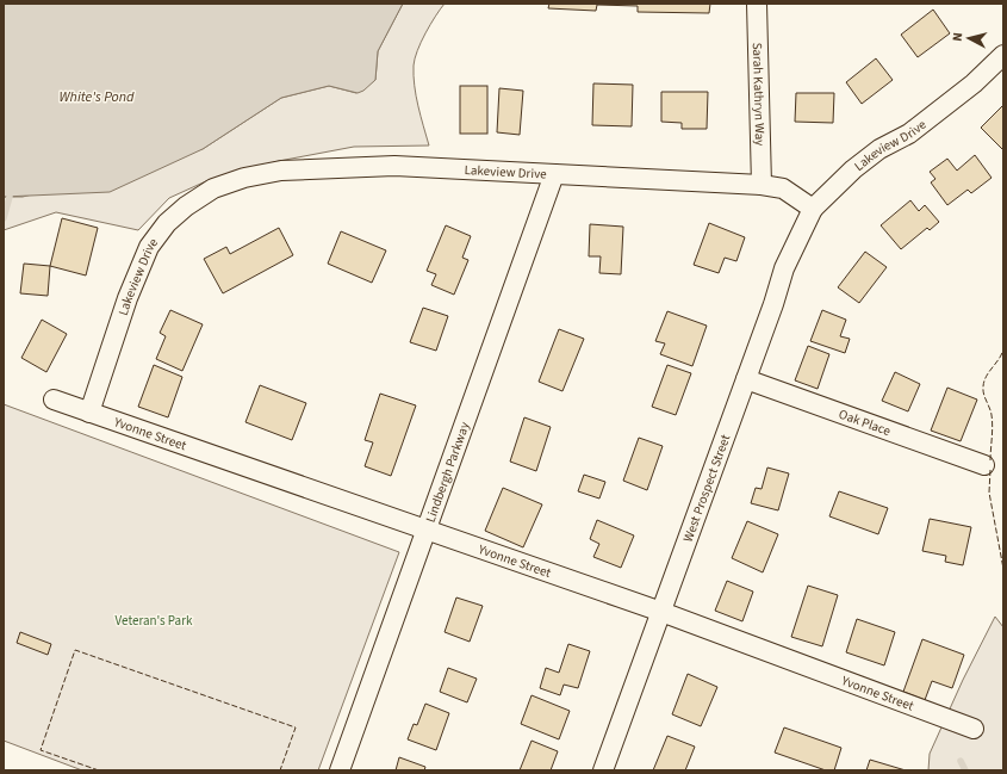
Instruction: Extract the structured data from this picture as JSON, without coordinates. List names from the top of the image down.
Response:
{
  "streets": {
    "street": [
      "Sarah Kathryn Way",
      "Lakeview Drive",
      "Oak Place",
      "Yvonne Street",
      "Lindbergh Parkway",
      "West Prospect Street"
    ]
  },
  "crossings": [
    ["Sarah Kathryn Way", "Lakeview Drive"],
    ["Lakeview Drive", "Yvonne Street"],
    ["Lakeview Drive", "Lindbergh Parkway"],
    ["Lakeview Drive", "West Prospect Street"],
    ["Oak Place", "West Prospect Street"],
    ["Yvonne Street", "Lindbergh Parkway"],
    ["Yvonne Street", "West Prospect Street"]
  ],
  "water": ["White's Pond"],
  "parks": ["Veteran's Park"],
  "north": "left"
}
